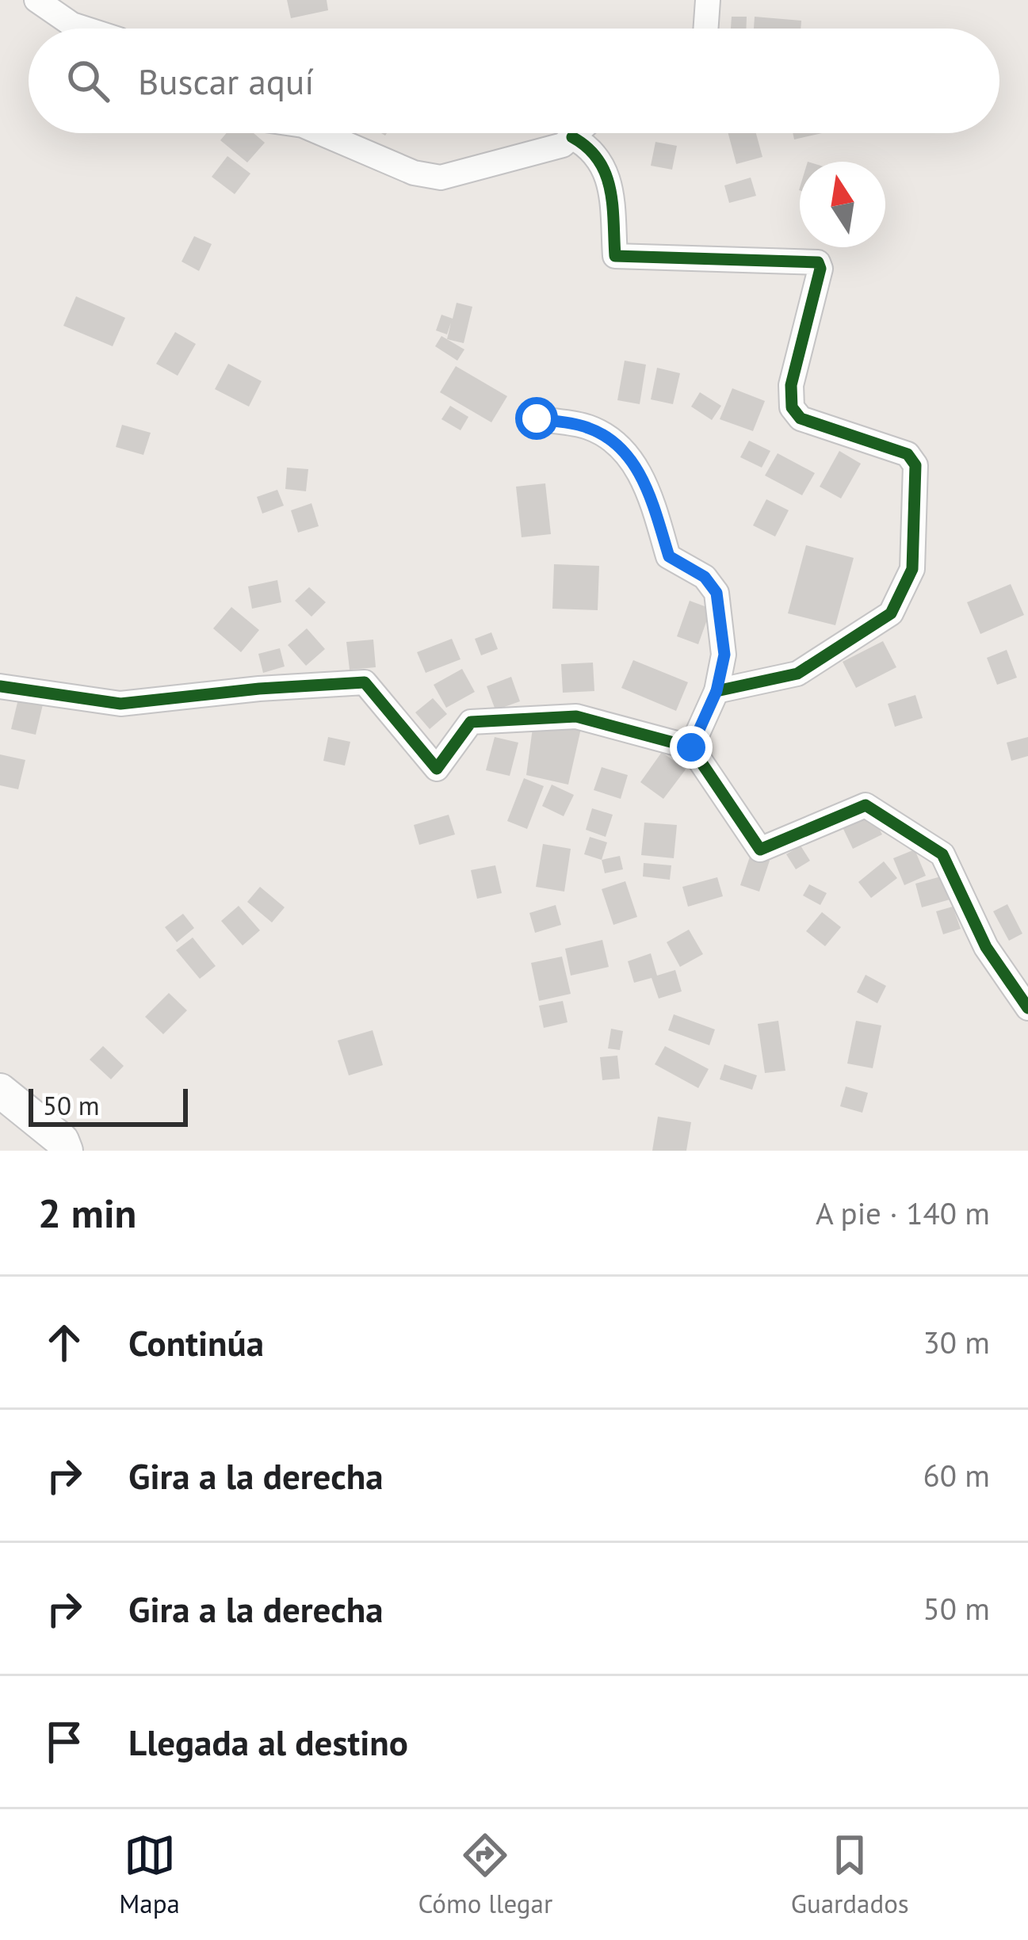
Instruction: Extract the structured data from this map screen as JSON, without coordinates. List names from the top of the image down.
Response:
{
  "scale_bar": "50 m",
  "north": "top",
  "page": {
    "search": "Buscar aquí",
    "scale": "50 m",
    "heading": ["2 min", "A pie · 140 m"],
    "list": [
      ["Continúa", "30 m"],
      ["Gira a la derecha", "60 m"],
      ["Gira a la derecha", "50 m"],
      "Llegada al destino"
    ],
    "nav": ["Mapa", "Cómo llegar", "Guardados"]
  }
}
